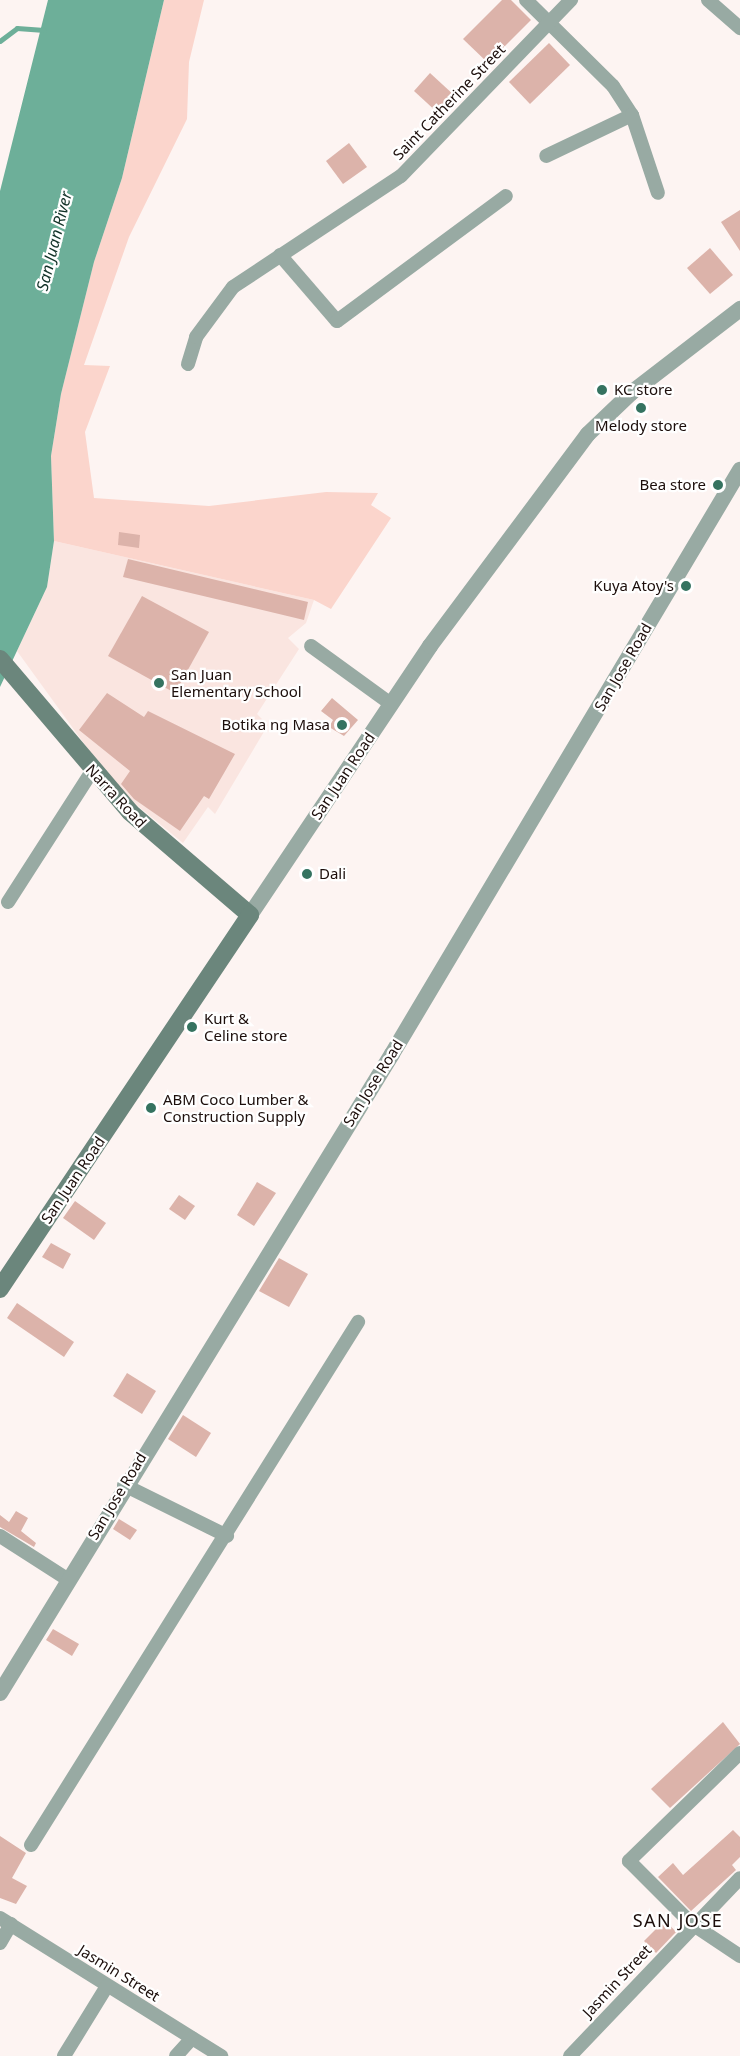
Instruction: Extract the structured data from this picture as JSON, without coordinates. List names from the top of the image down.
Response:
{
  "streets": {
    "main road": ["San Juan Road", "Narra Road"],
    "street": ["Saint Catherine Street", "San Jose Road", "Jasmin Street"]
  },
  "crossings": [
    ["San Juan Road", "Narra Road"]
  ],
  "districts": ["SAN JOSE"],
  "water": ["San Juan River"],
  "places": [
    "KC store",
    "Melody store",
    "Bea store",
    "Kuya Atoy's",
    "San Juan Elementary School",
    "Botika ng Masa",
    "Dali",
    "Kurt & Celine store",
    "ABM Coco Lumber & Construction Supply"
  ]
}
